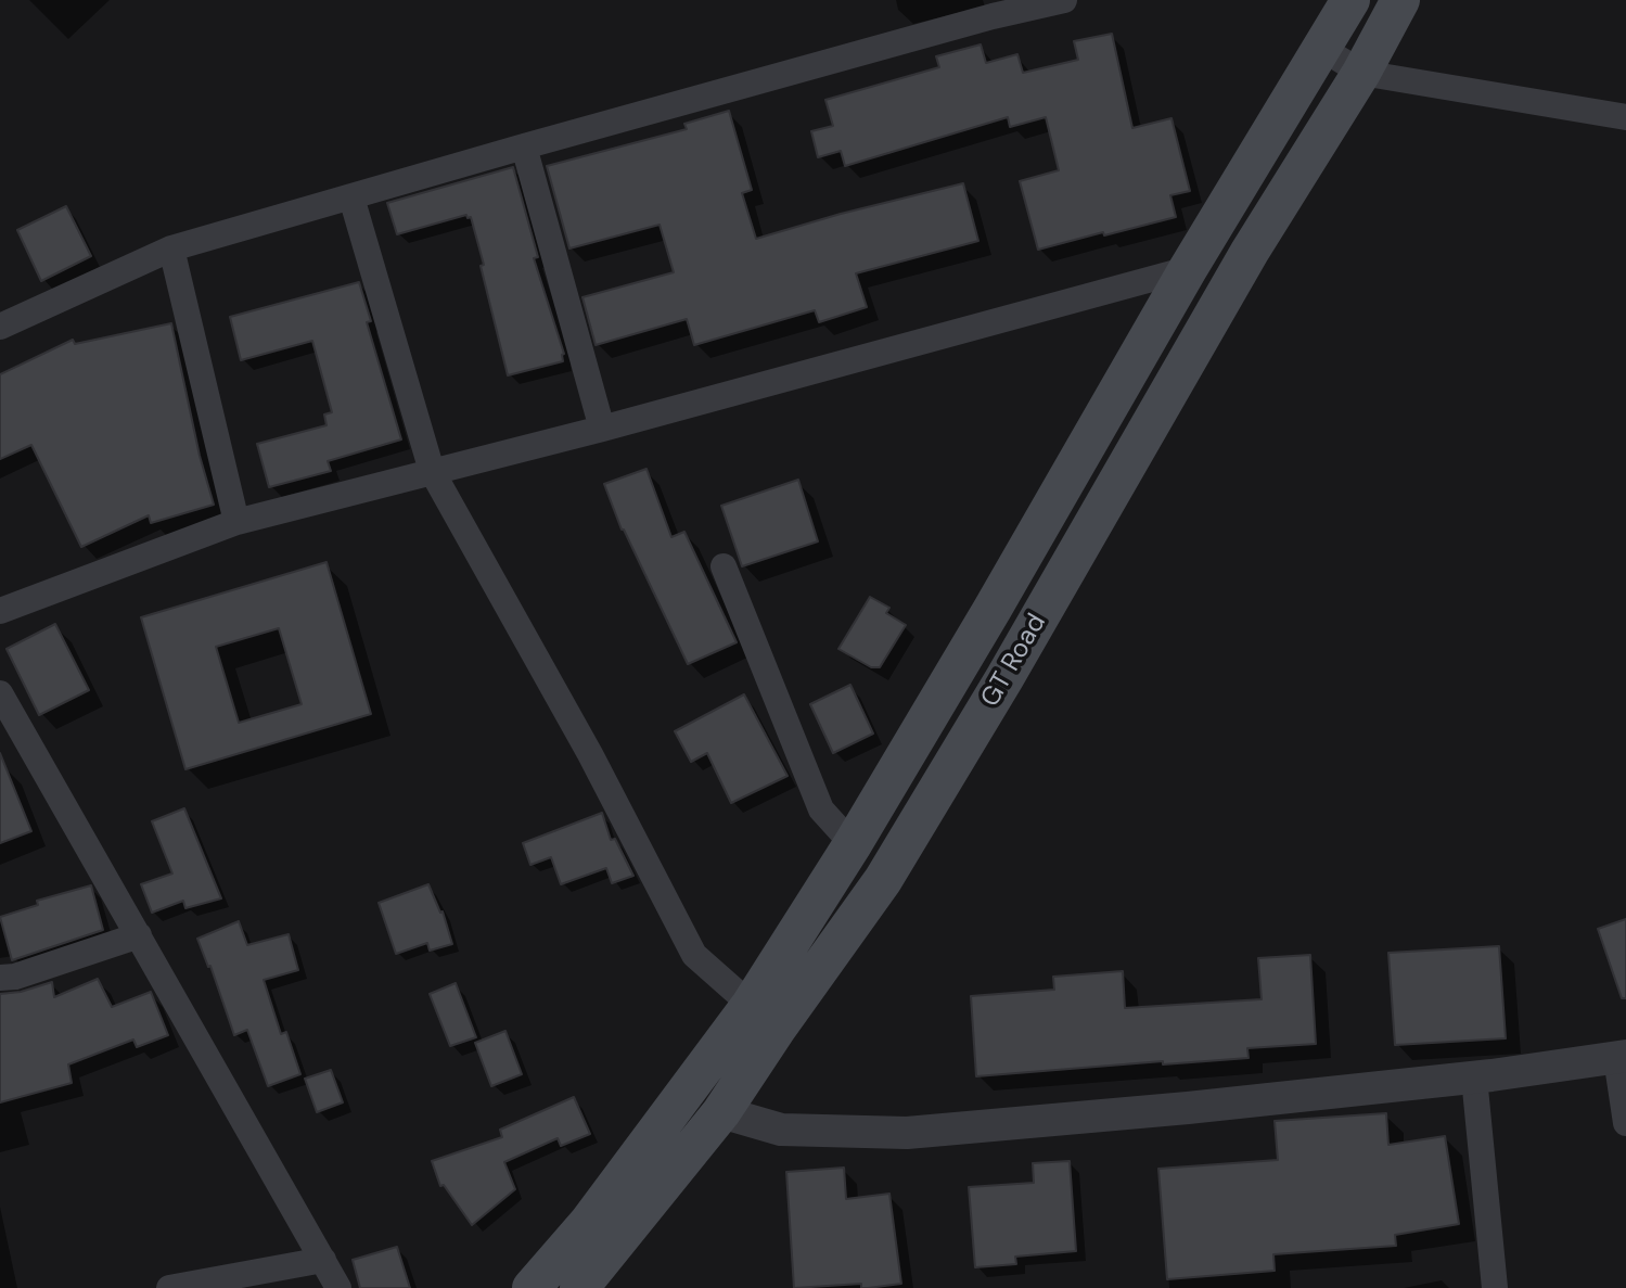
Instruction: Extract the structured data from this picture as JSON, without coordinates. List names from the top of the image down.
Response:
{
  "streets": {
    "main road": ["GT Road"]
  }
}
